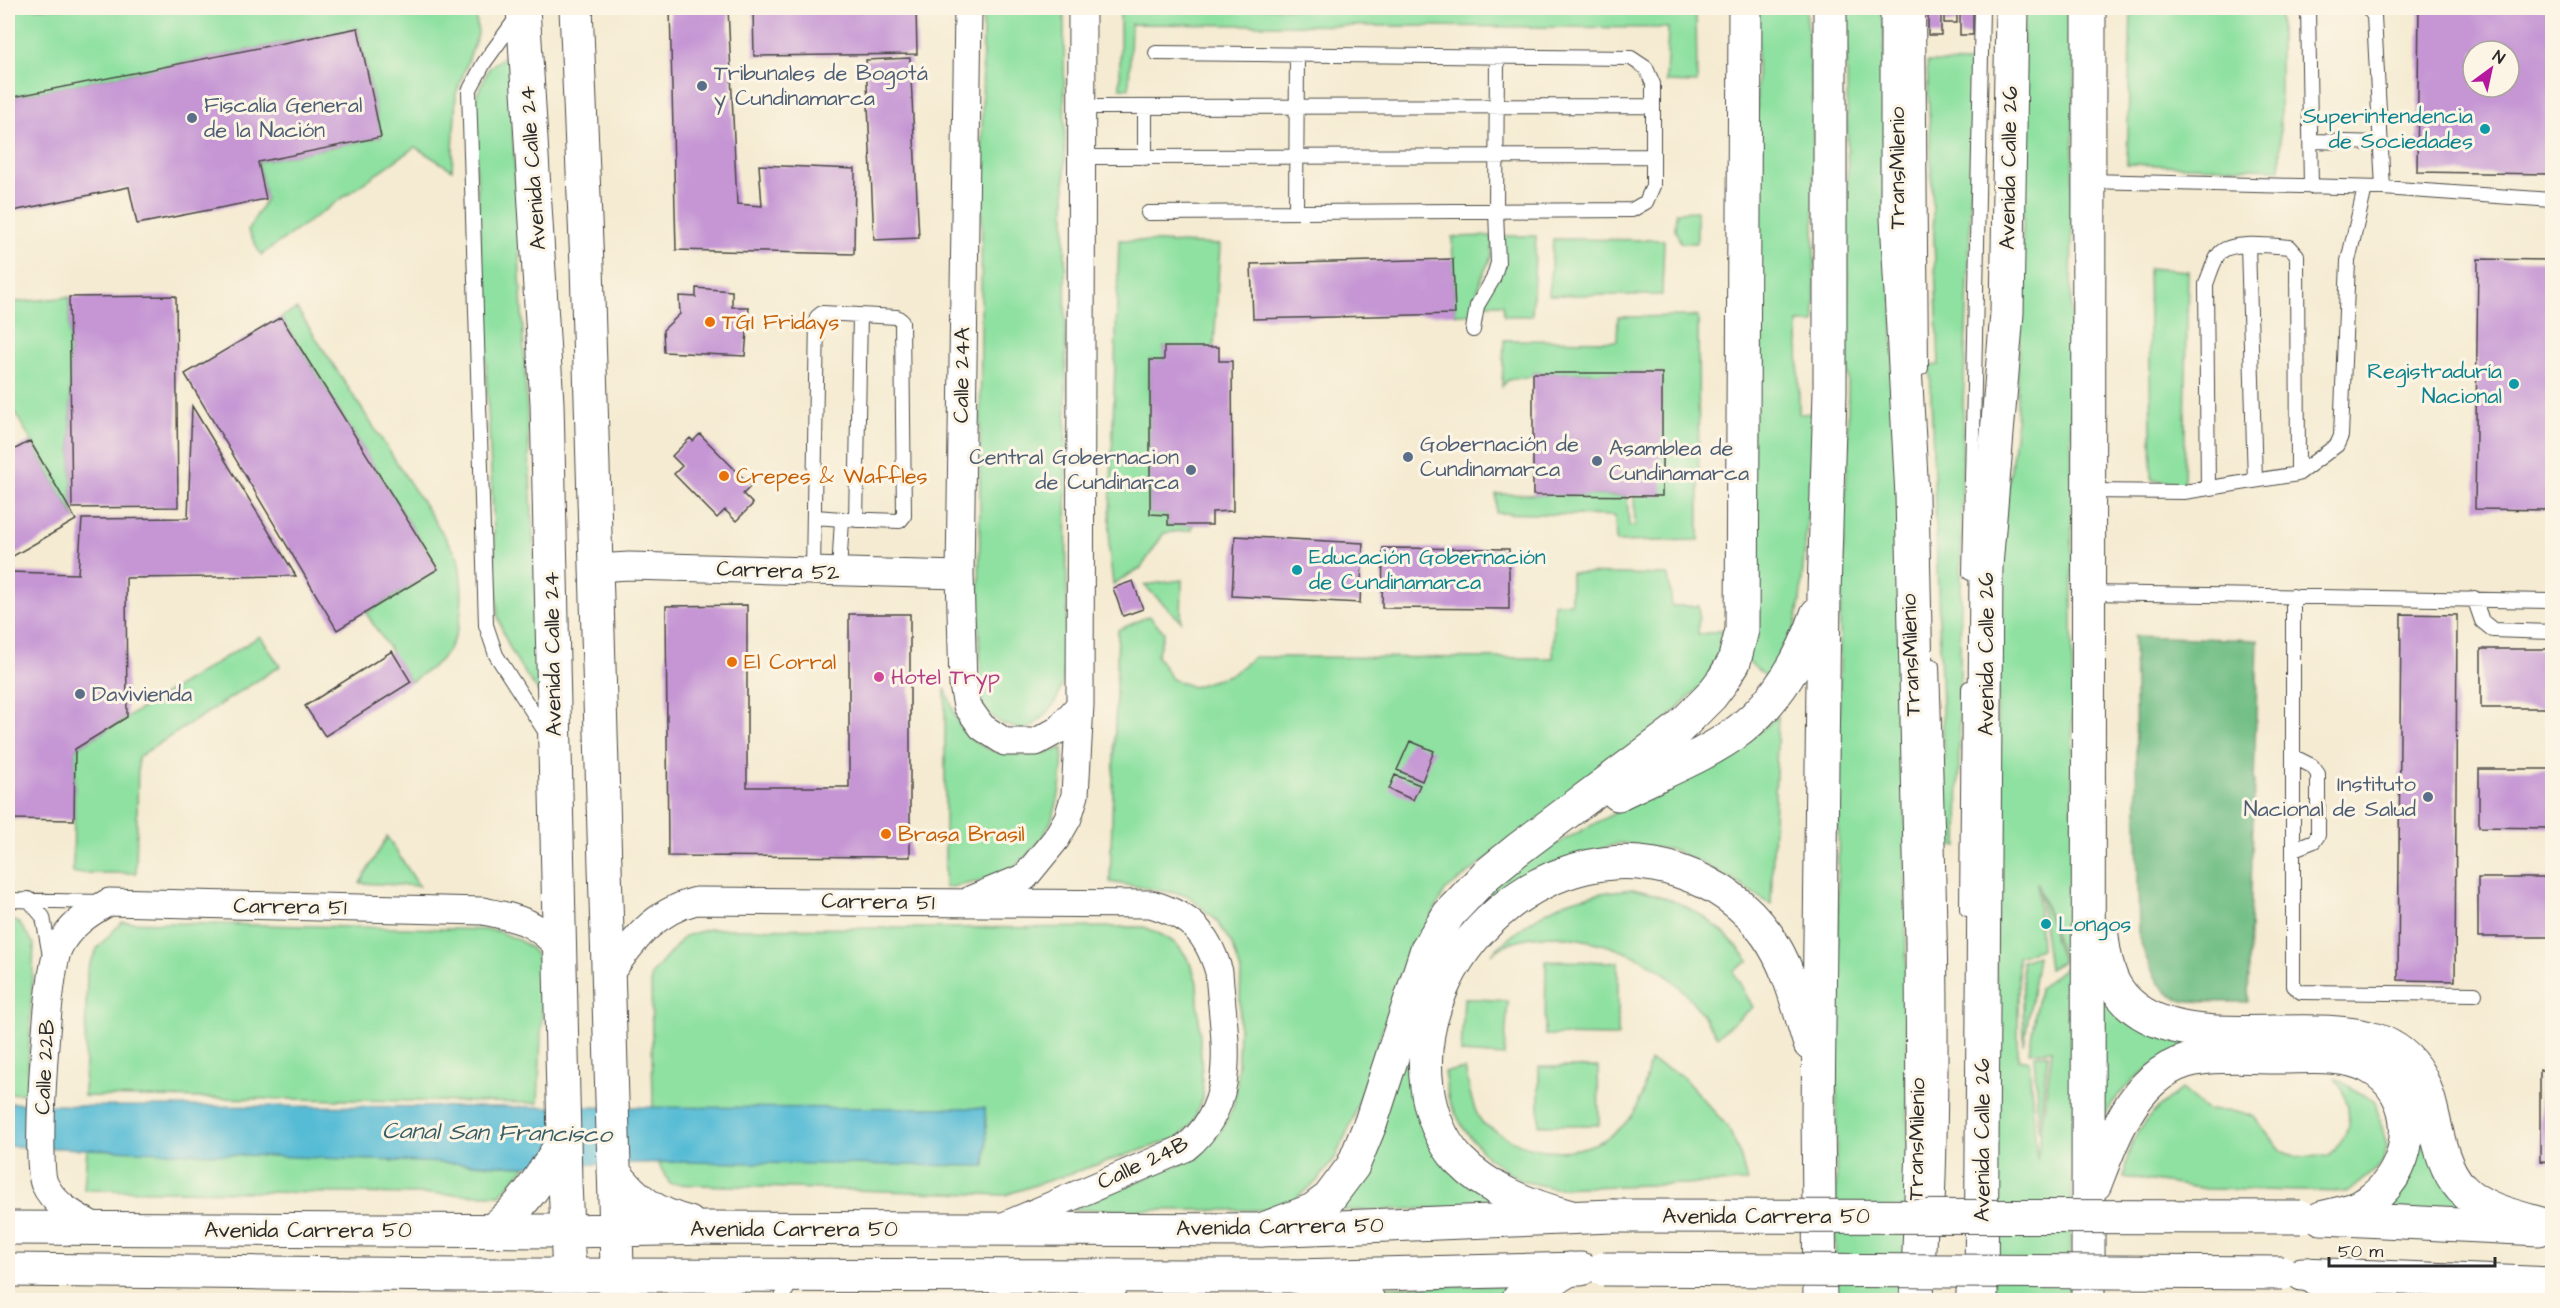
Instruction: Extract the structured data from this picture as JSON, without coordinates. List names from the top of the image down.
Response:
{
  "streets": {
    "main road": ["Avenida Calle 24", "Avenida Calle 26", "Avenida Carrera 50"],
    "street": [
      "Calle 24A",
      "Carrera 52",
      "Carrera 51",
      "Calle 22B",
      "Calle 24B"
    ],
    "lane": ["TransMilenio"]
  },
  "crossings": [
    ["Avenida Calle 24", "Carrera 52"],
    ["Avenida Calle 24", "Carrera 51"],
    ["Avenida Calle 24", "Avenida Carrera 50"],
    ["Calle 24A", "Carrera 52"],
    ["Carrera 51", "Calle 22B"],
    ["Carrera 51", "Calle 24B"],
    ["Calle 22B", "Avenida Carrera 50"],
    ["Calle 24B", "Avenida Carrera 50"]
  ],
  "water": ["Canal San Francisco"],
  "places": [
    "Tribunales de Bogotá y Cundinamarca",
    "Fiscalía General de la Nación",
    "Superintendencia de Sociedades",
    "TGI Fridays",
    "Registraduría Nacional",
    "Gobernación de Cundinamarca",
    "Asamblea de Cundinamarca",
    "Central Gobernacion de Cundinarca",
    "Crepes & Waffles",
    "Educación Gobernación de Cundinamarca",
    "El Corral",
    "Hotel Tryp",
    "Davivienda",
    "Instituto Nacional de Salud",
    "Brasa Brasil",
    "Longos"
  ],
  "scale_bar": "50 m",
  "north": "top right"
}
